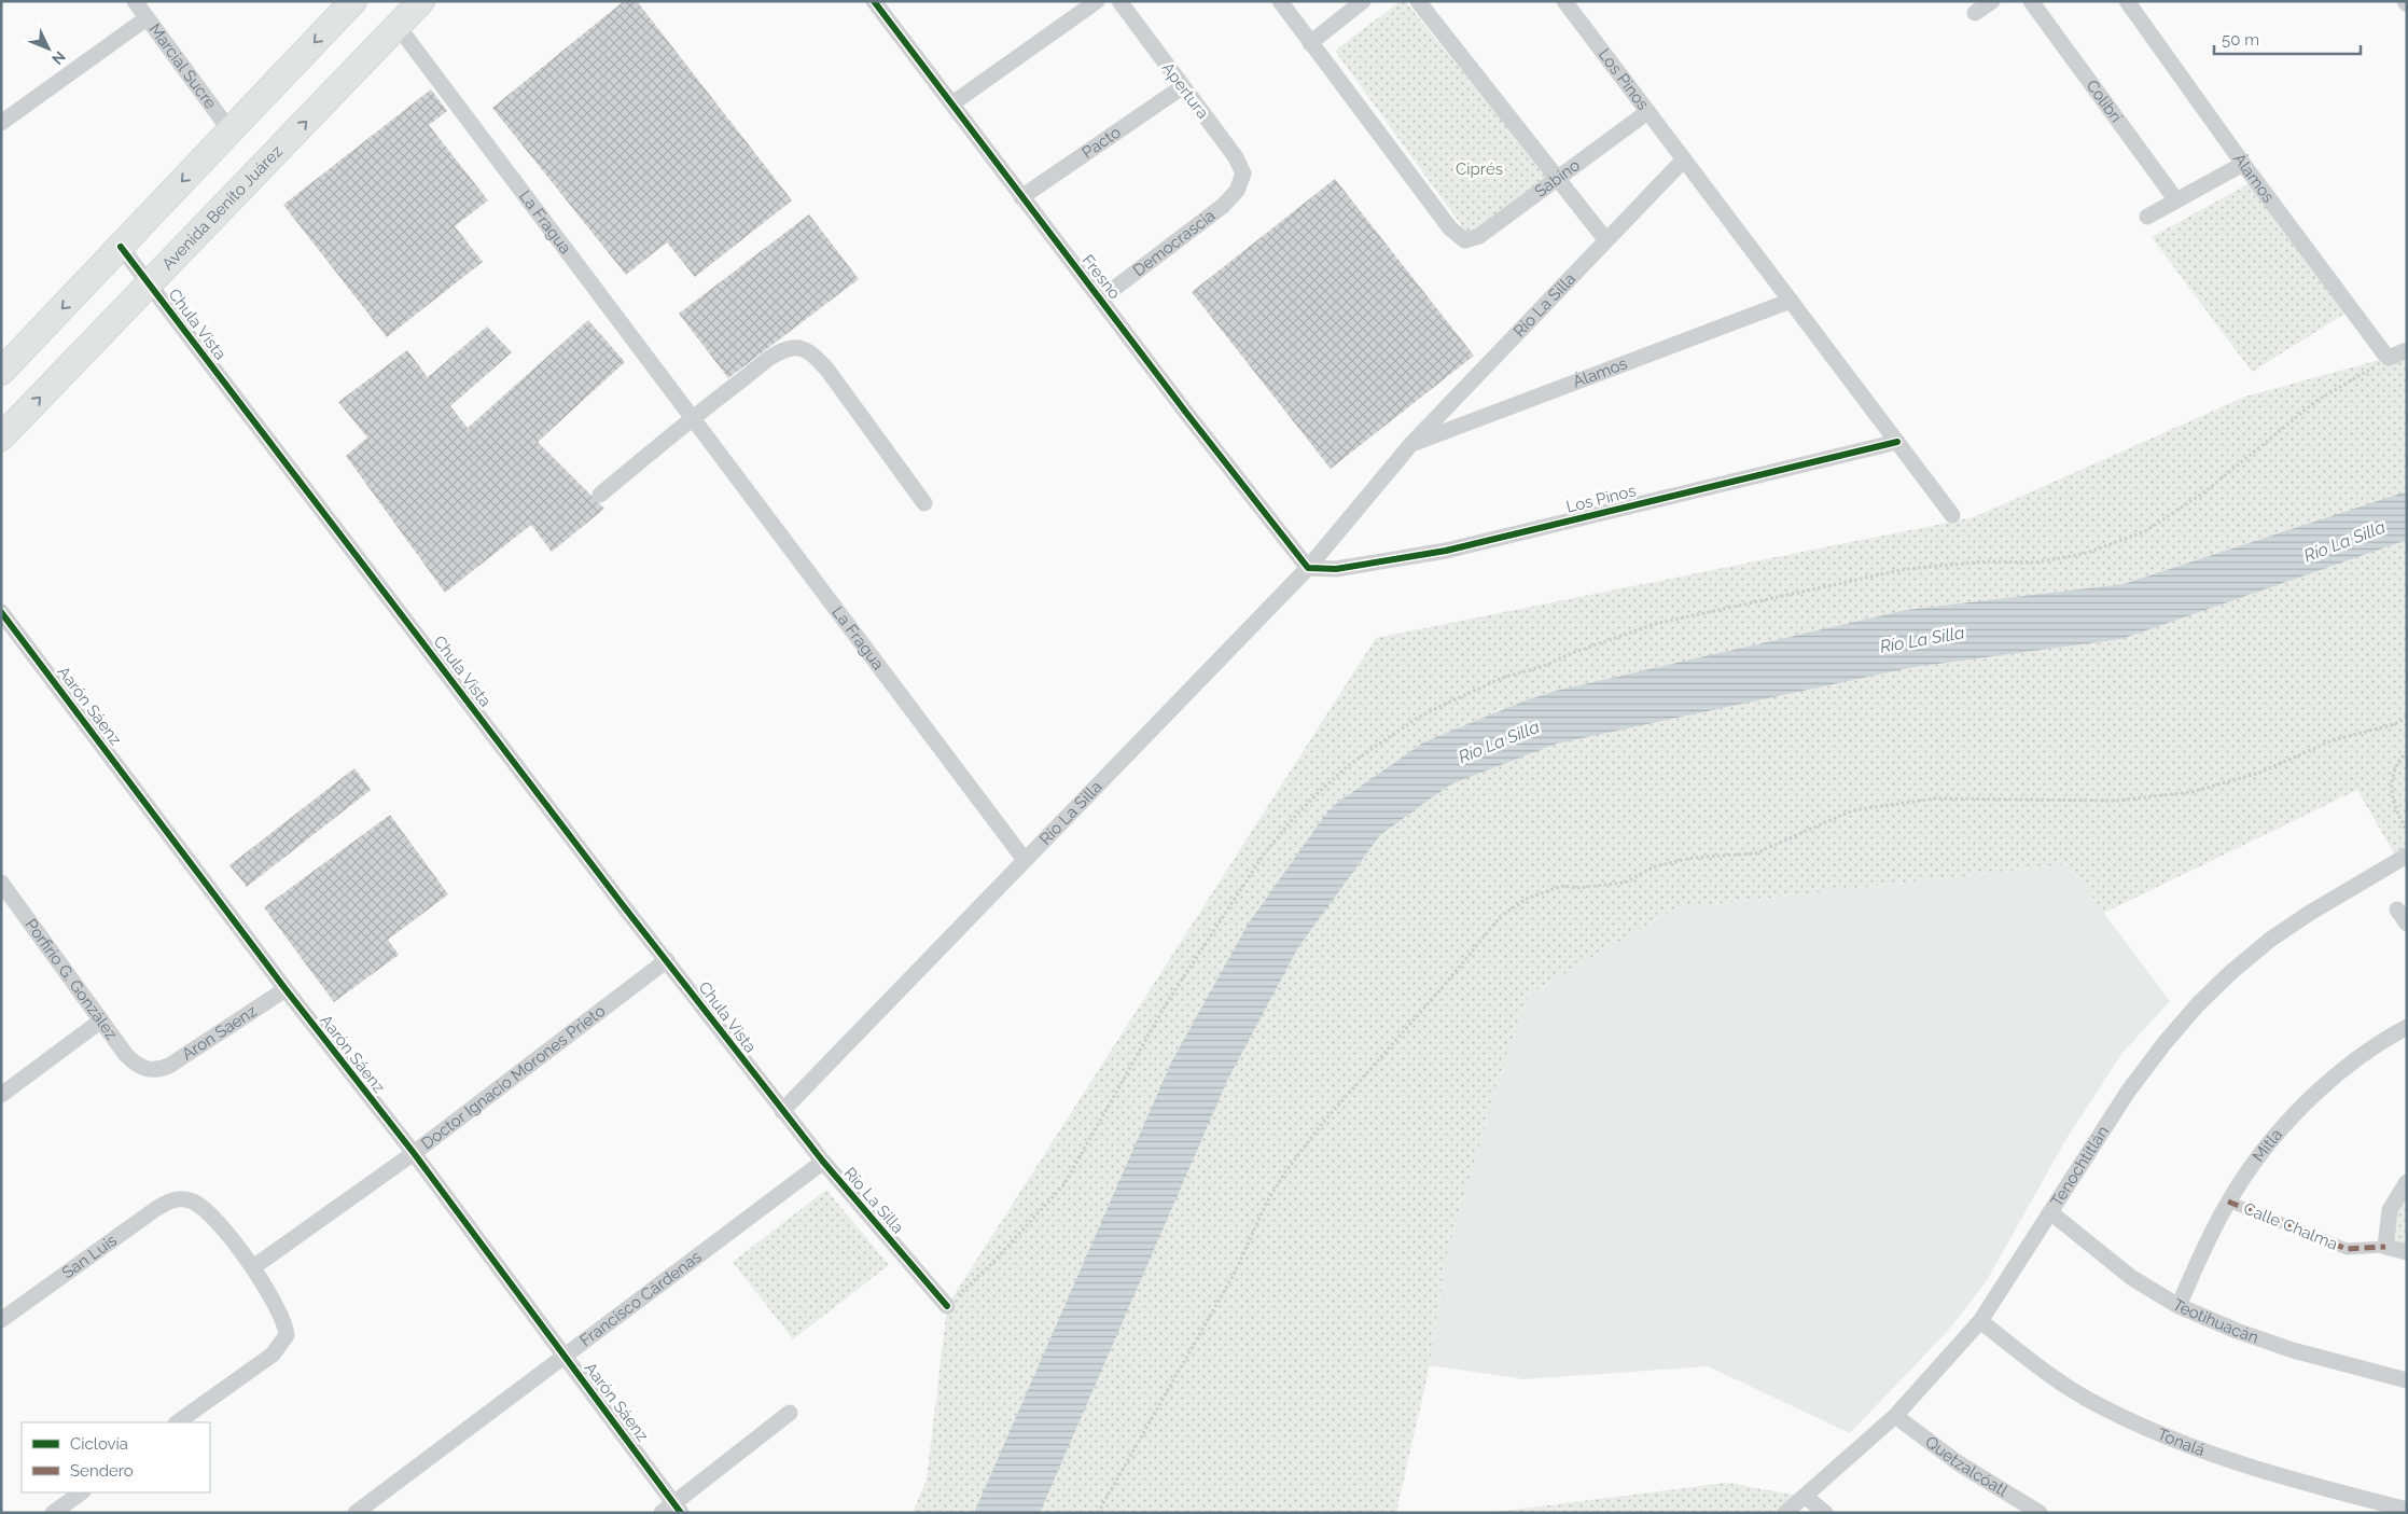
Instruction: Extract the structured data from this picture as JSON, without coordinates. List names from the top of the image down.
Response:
{
  "streets": {
    "main road": ["Avenida Benito Juárez"],
    "street": [
      "Marcial Sucre",
      "Los Pinos",
      "Apertura",
      "Colibrí",
      "Pacto",
      "Sabino",
      "Álamos",
      "La Fragua",
      "Democrascia",
      "Fresno",
      "Río La Silla",
      "Chula Vista",
      "Aarón Sáenz",
      "Porfirio G. González",
      "Aron Saenz",
      "Doctor Ignacio Morones Prieto",
      "Mitla",
      "Tenochtitlán",
      "Calle Chalma",
      "San Luis",
      "Francisco Cárdenas",
      "Teotihuacán",
      "Tonalá",
      "Quetzalcóatl"
    ]
  },
  "crossings": [
    ["Los Pinos", "Sabino"],
    ["Los Pinos", "Álamos"],
    ["Los Pinos", "Fresno"],
    ["Los Pinos", "Río La Silla"],
    ["Apertura", "Pacto"],
    ["Apertura", "Democrascia"],
    ["Pacto", "Fresno"],
    ["Álamos", "Río La Silla"],
    ["Avenida Benito Juárez", "La Fragua"],
    ["Avenida Benito Juárez", "Chula Vista"],
    ["La Fragua", "Río La Silla"],
    ["Democrascia", "Fresno"],
    ["Fresno", "Río La Silla"],
    ["Río La Silla", "Chula Vista"],
    ["Río La Silla", "Francisco Cárdenas"],
    ["Chula Vista", "Doctor Ignacio Morones Prieto"],
    ["Aarón Sáenz", "Aron Saenz"],
    ["Aarón Sáenz", "Doctor Ignacio Morones Prieto"],
    ["Aarón Sáenz", "Francisco Cárdenas"],
    ["Porfirio G. González", "Aron Saenz"],
    ["Doctor Ignacio Morones Prieto", "San Luis"],
    ["Mitla", "Calle Chalma"],
    ["Mitla", "Teotihuacán"],
    ["Tenochtitlán", "Teotihuacán"],
    ["Tenochtitlán", "Tonalá"],
    ["Tenochtitlán", "Quetzalcóatl"]
  ],
  "water": ["Río La Silla"],
  "parks": ["Ciprés"],
  "legend": ["Ciclovía", "Sendero"],
  "scale_bar": "50 m",
  "north": "bottom right"
}
